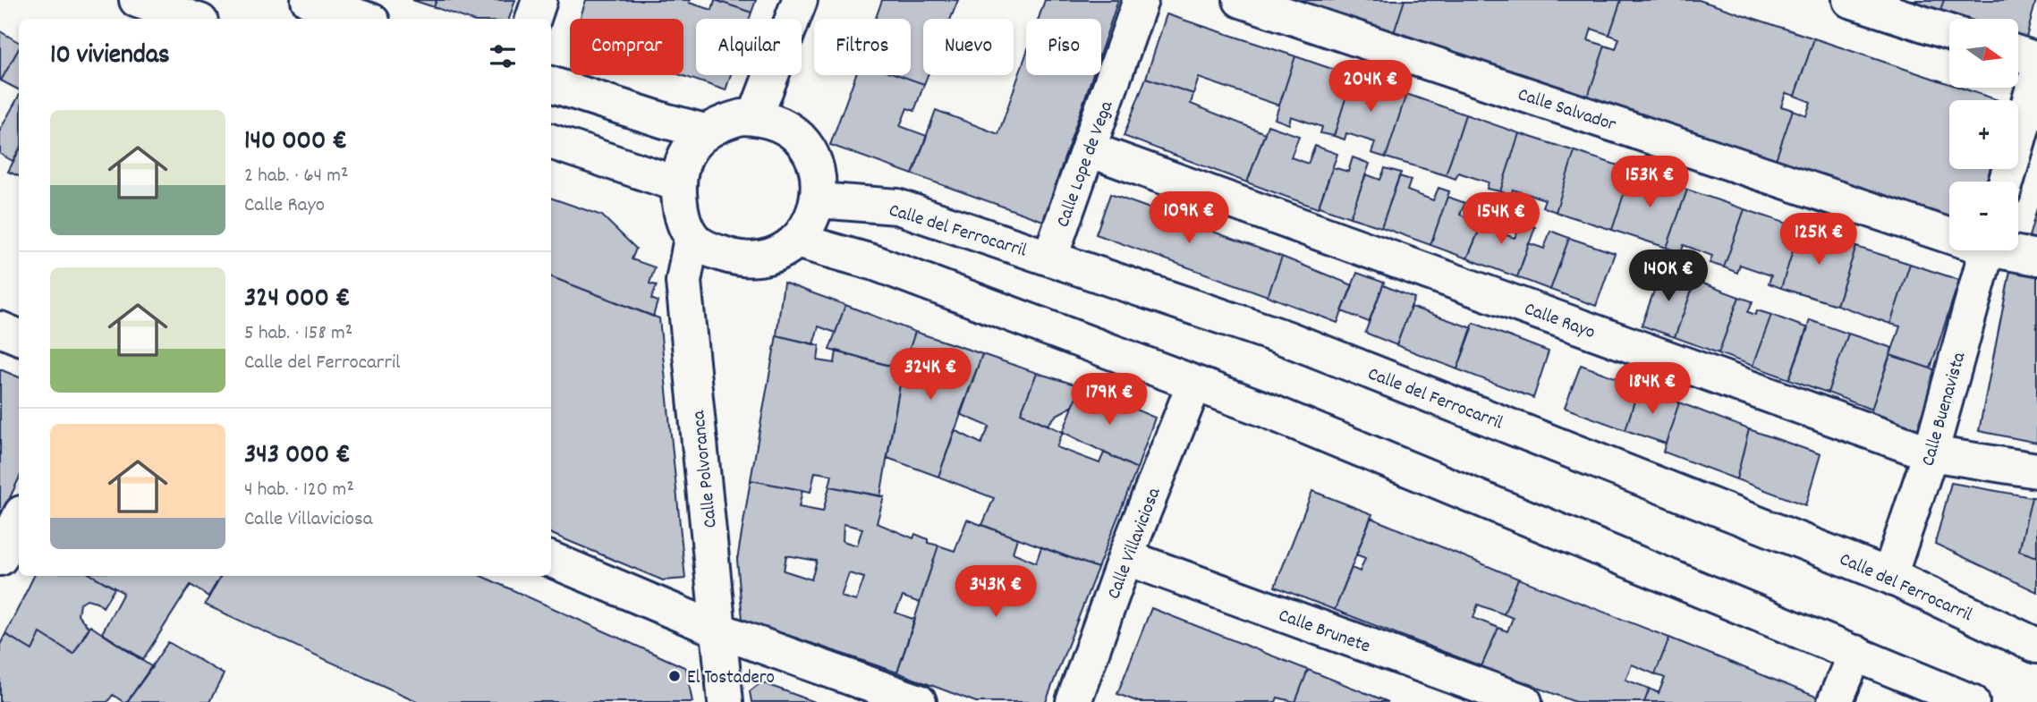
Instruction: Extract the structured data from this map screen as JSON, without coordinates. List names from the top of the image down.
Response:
{
  "streets": {
    "street": [
      "Calle Salvador",
      "Calle Lope de Vega",
      "Calle del Ferrocarril",
      "Calle Rayo",
      "Calle Buenavista",
      "Calle Polvoranca",
      "Calle Villaviciosa",
      "Calle Brunete"
    ]
  },
  "crossings": [
    ["Calle Lope de Vega", "Calle del Ferrocarril"],
    ["Calle Lope de Vega", "Calle Rayo"],
    ["Calle del Ferrocarril", "Calle Buenavista"],
    ["Calle del Ferrocarril", "Calle Polvoranca"],
    ["Calle Rayo", "Calle Buenavista"],
    ["Calle Villaviciosa", "Calle Brunete"]
  ],
  "places": ["El Tostadero"],
  "north": "right",
  "page": {
    "map_buttons": ["+", "−"],
    "chip": [
      "Comprar",
      "Alquilar",
      "Filtros",
      "Nuevo",
      "Piso"
    ],
    "heading": "10 viviendas",
    "price": [
      "204K €",
      "153K €",
      "109K €",
      "154K €",
      "125K €",
      "140K €",
      "324K €",
      "184K €",
      "179K €",
      "343K €"
    ],
    "list": [
      {
        "name": "140 000 €",
        "note": "2 hab. · 64 m² · Calle Rayo"
      },
      {
        "name": "324 000 €",
        "note": "5 hab. · 158 m² · Calle del Ferrocarril"
      },
      {
        "name": "343 000 €",
        "note": "4 hab. · 120 m² · Calle Villaviciosa"
      }
    ]
  }
}
